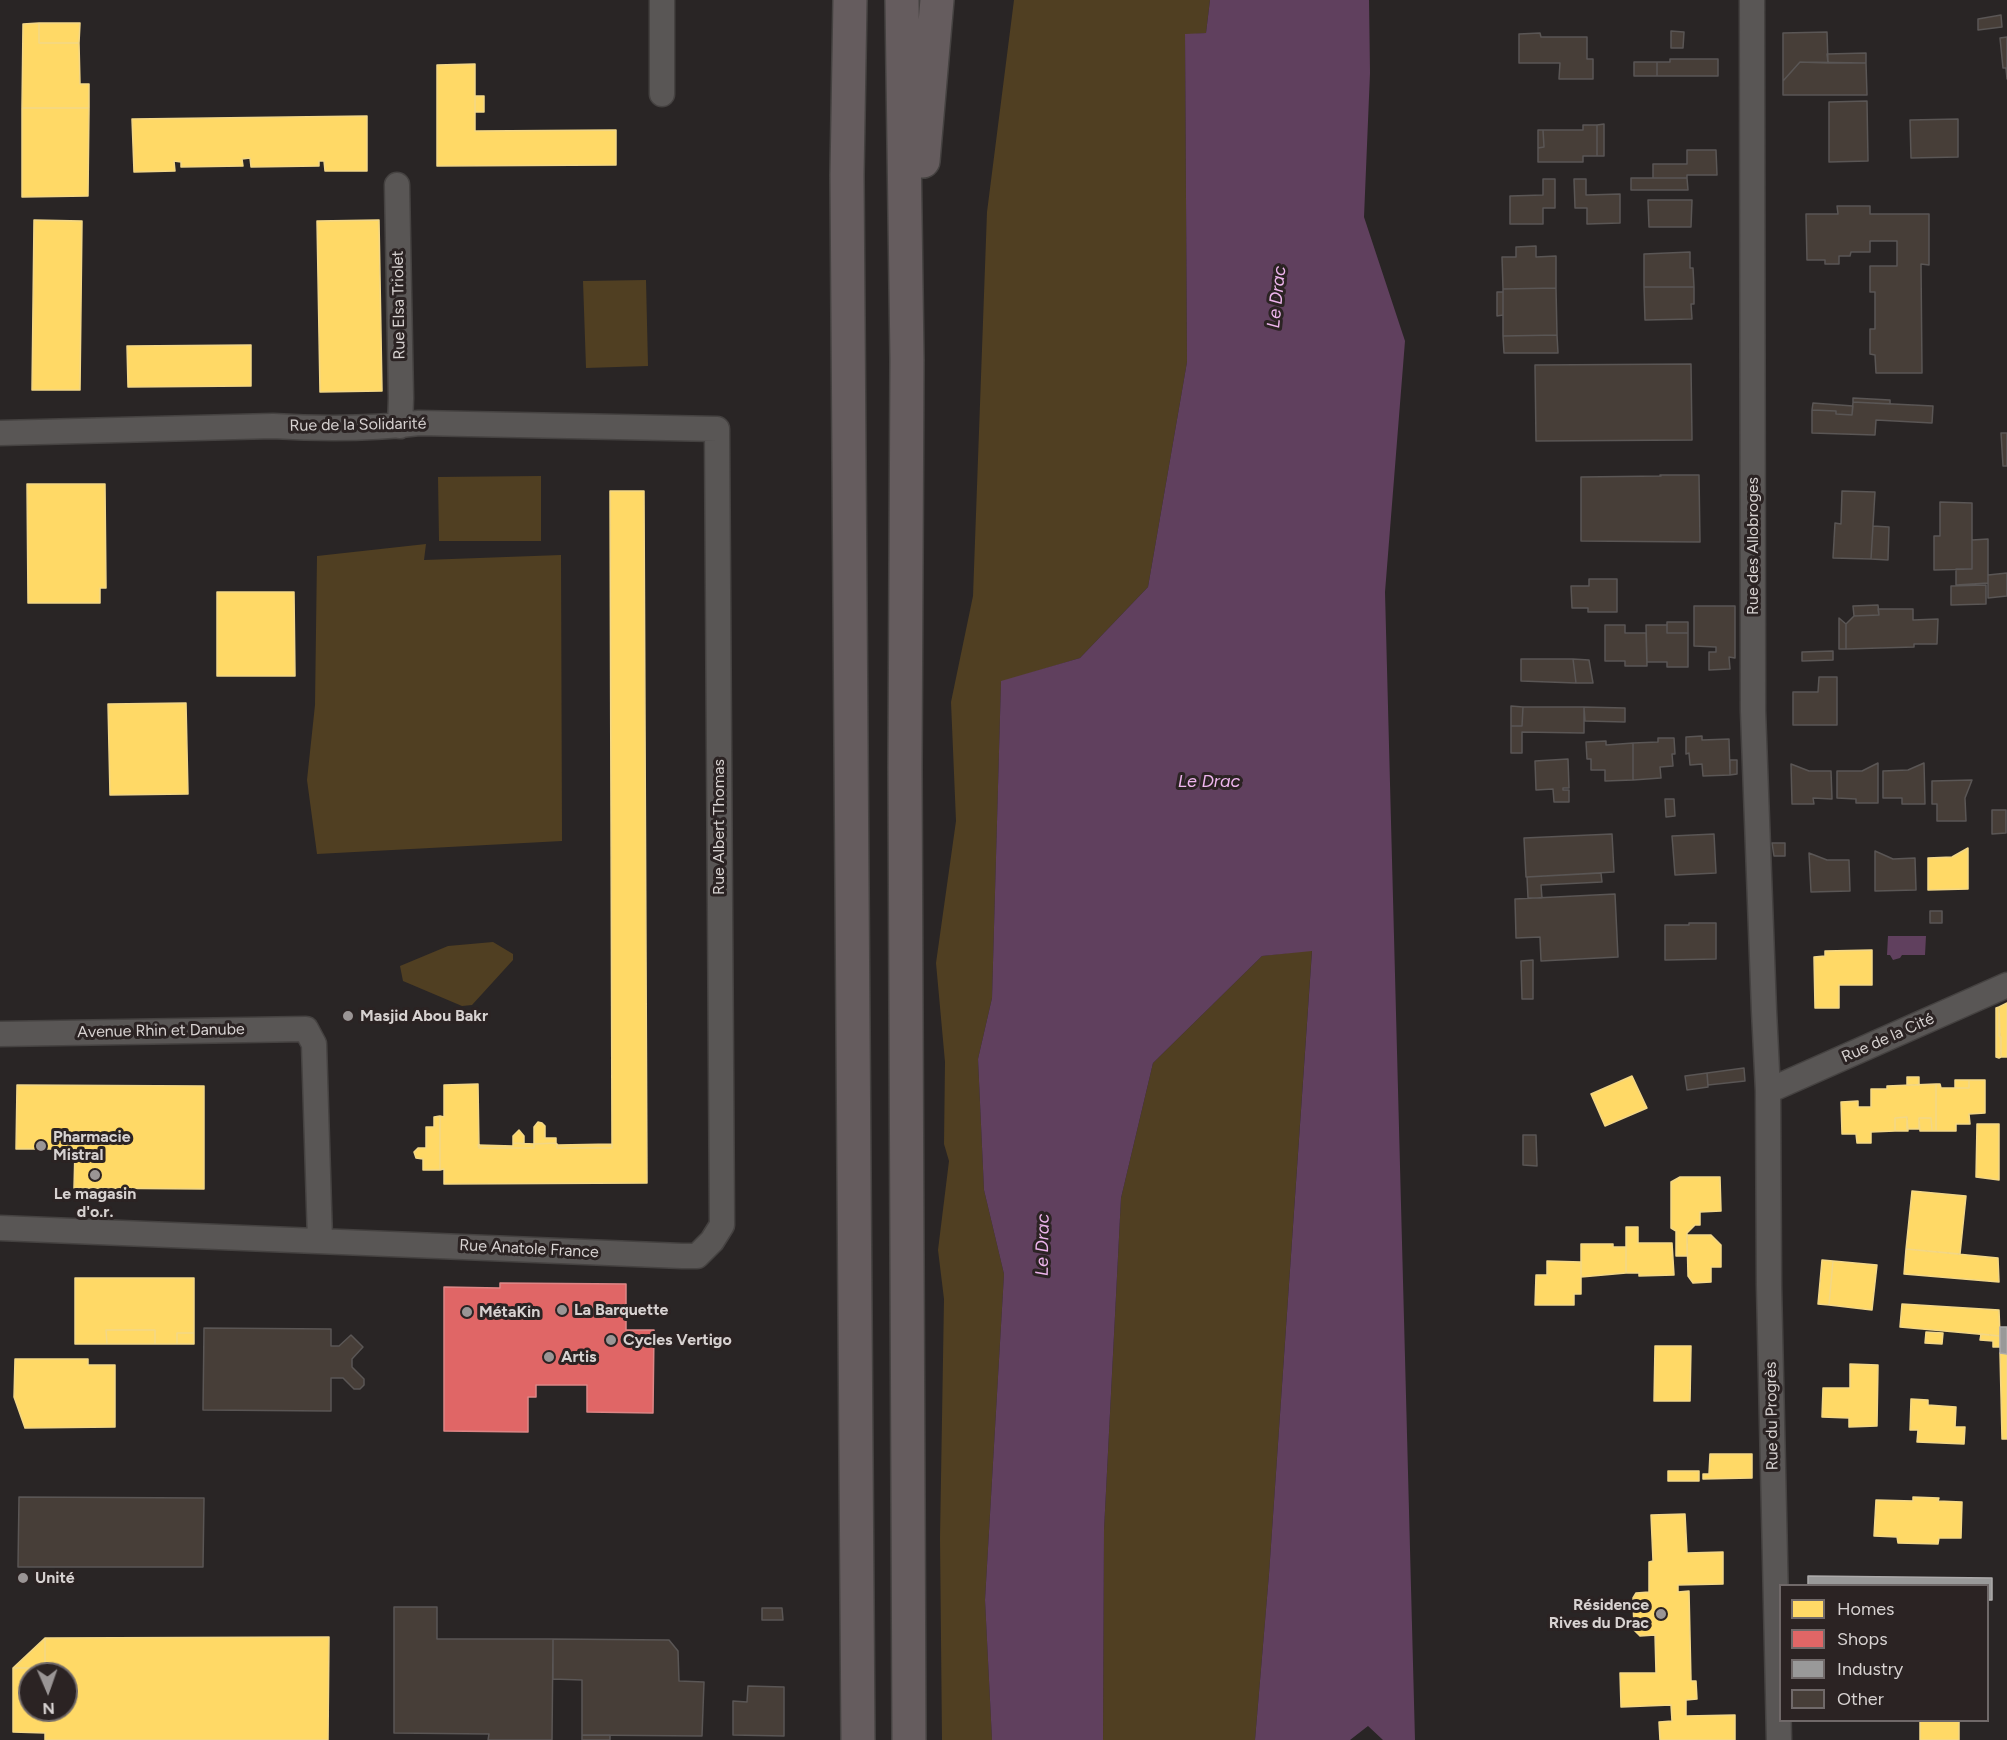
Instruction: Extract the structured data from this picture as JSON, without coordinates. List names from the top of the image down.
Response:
{
  "streets": {
    "street": [
      "Rue Elsa Triolet",
      "Rue de la Solidarité",
      "Rue des Allobroges",
      "Rue Albert Thomas",
      "Avenue Rhin et Danube",
      "Rue de la Cité",
      "Rue Anatole France",
      "Rue du Progrès"
    ]
  },
  "crossings": [
    ["Rue Elsa Triolet", "Rue de la Solidarité"],
    ["Rue de la Solidarité", "Rue Albert Thomas"],
    ["Rue des Allobroges", "Rue de la Cité"],
    ["Rue des Allobroges", "Rue du Progrès"],
    ["Rue Albert Thomas", "Rue Anatole France"],
    ["Avenue Rhin et Danube", "Rue Anatole France"],
    ["Rue de la Cité", "Rue du Progrès"]
  ],
  "water": ["Le Drac"],
  "places": [
    "Masjid Abou Bakr",
    "Pharmacie Mistral",
    "Le magasin d'o.r.",
    "La Barquette",
    "MétaKin",
    "Cycles Vertigo",
    "Artis",
    "Unité",
    "Résidence Rives du Drac"
  ],
  "legend": [
    "Homes",
    "Shops",
    "Industry",
    "Other"
  ],
  "north": "bottom"
}
